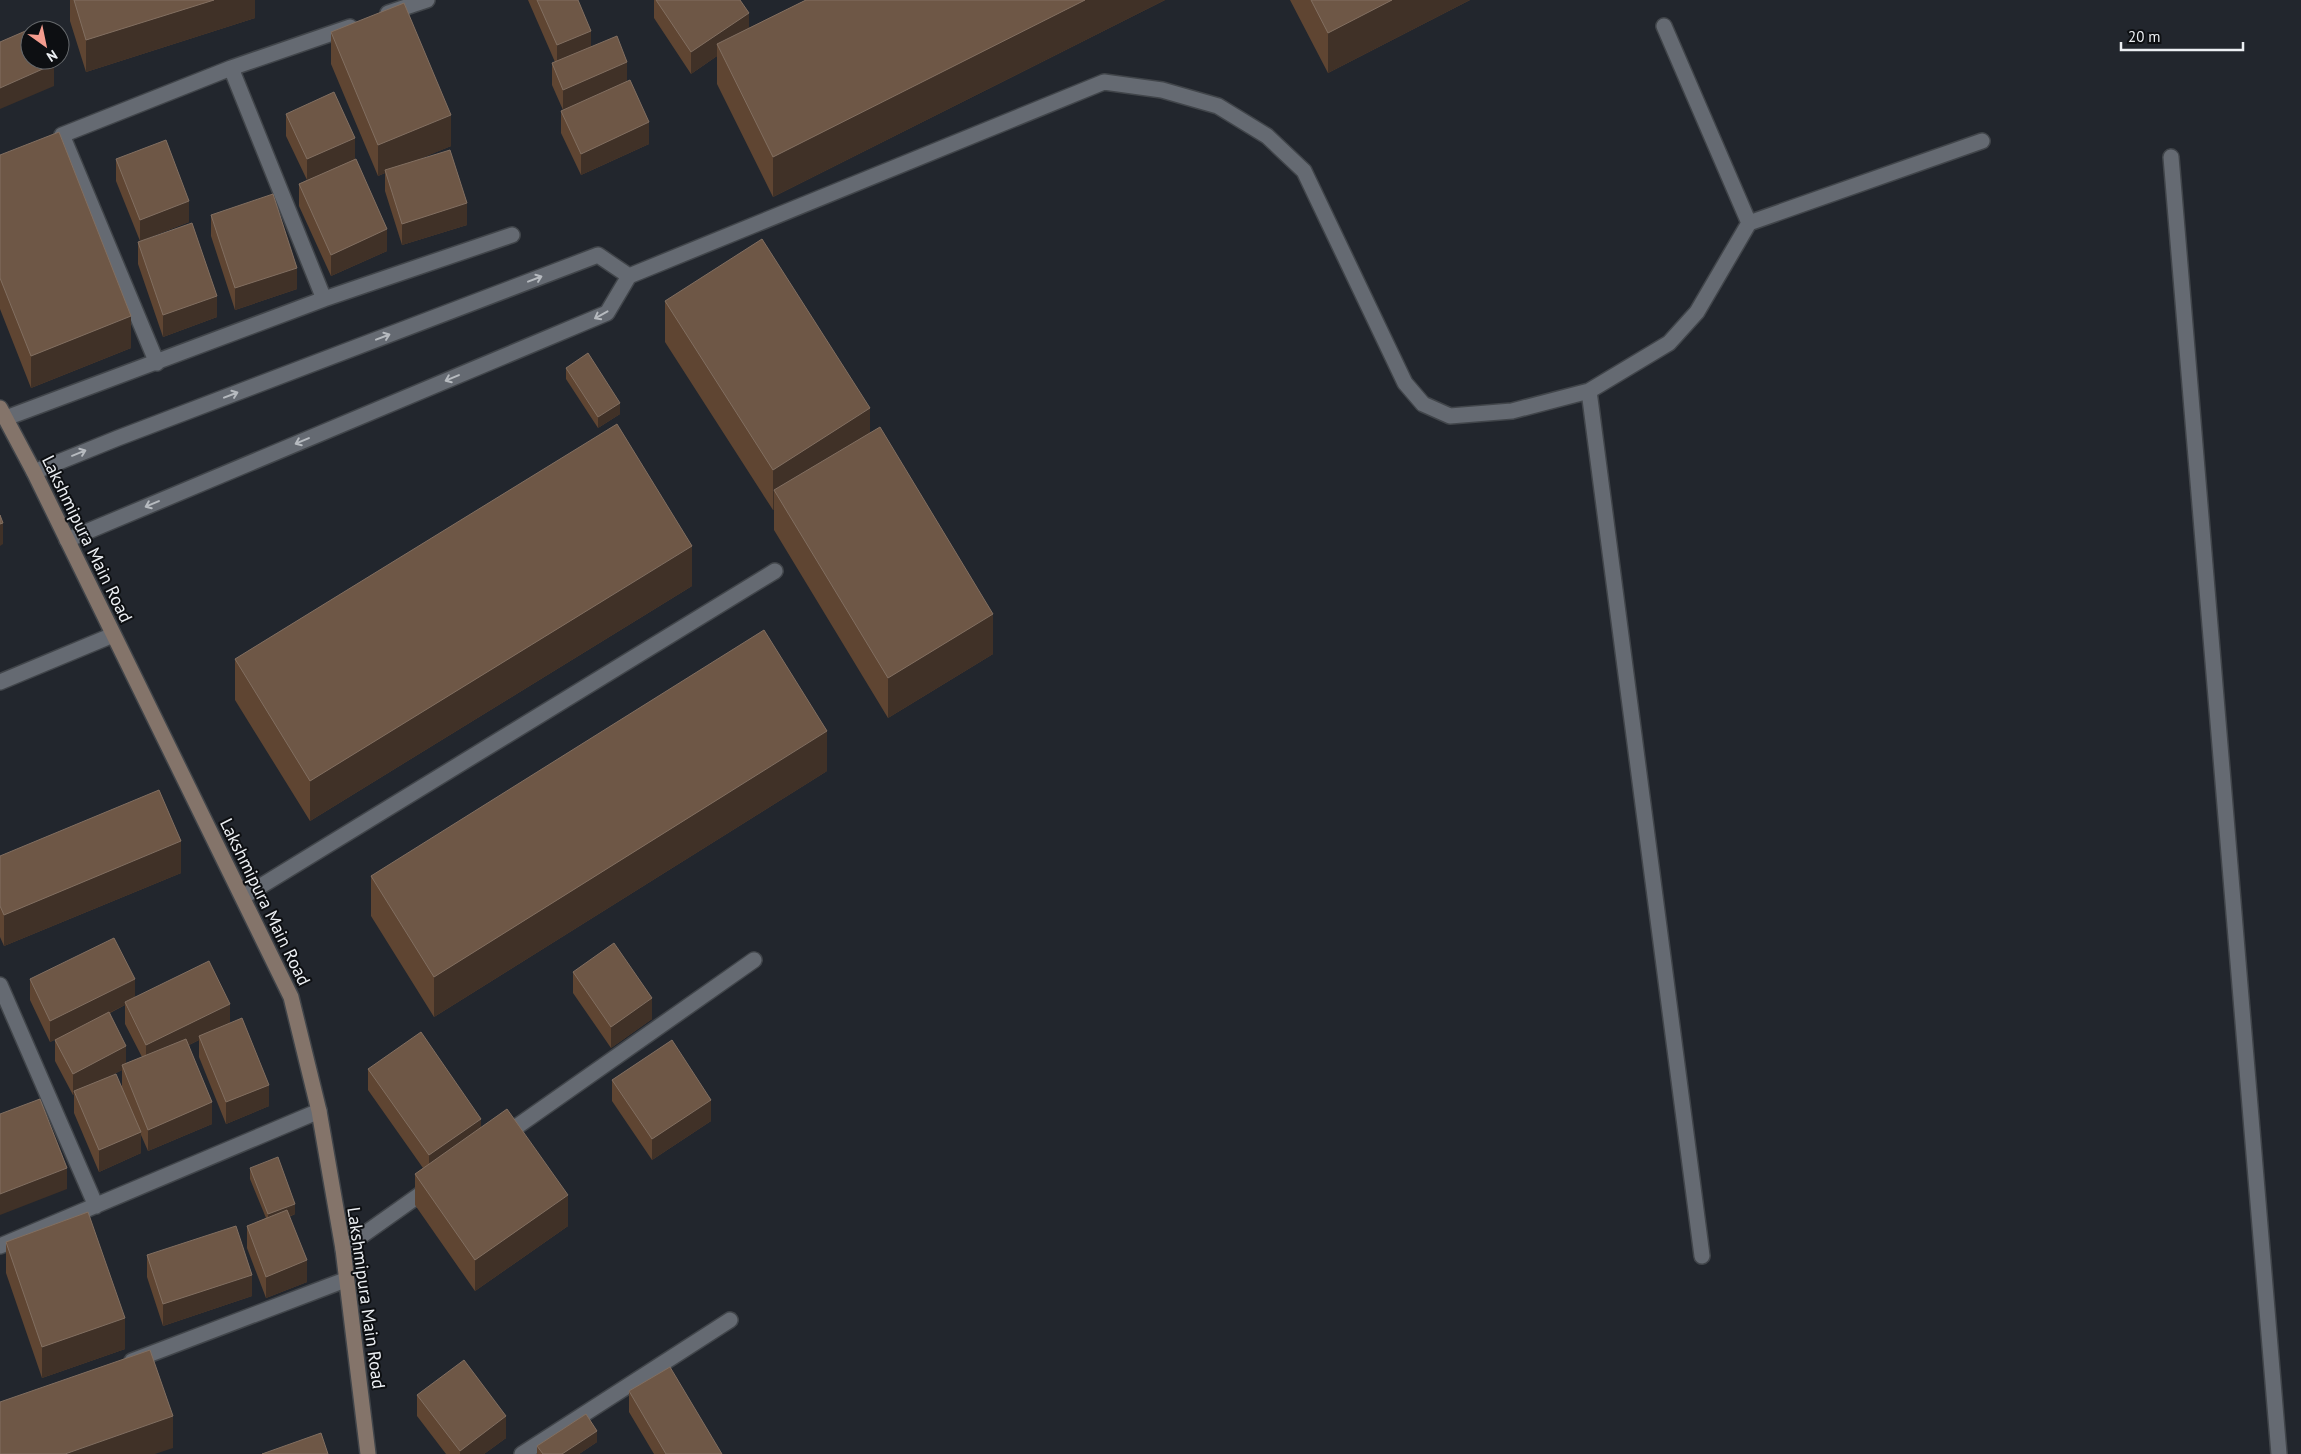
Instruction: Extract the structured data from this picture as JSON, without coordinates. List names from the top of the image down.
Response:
{
  "streets": {
    "main road": ["Lakshmipura Main Road"]
  },
  "scale_bar": "20 m",
  "north": "bottom right"
}
